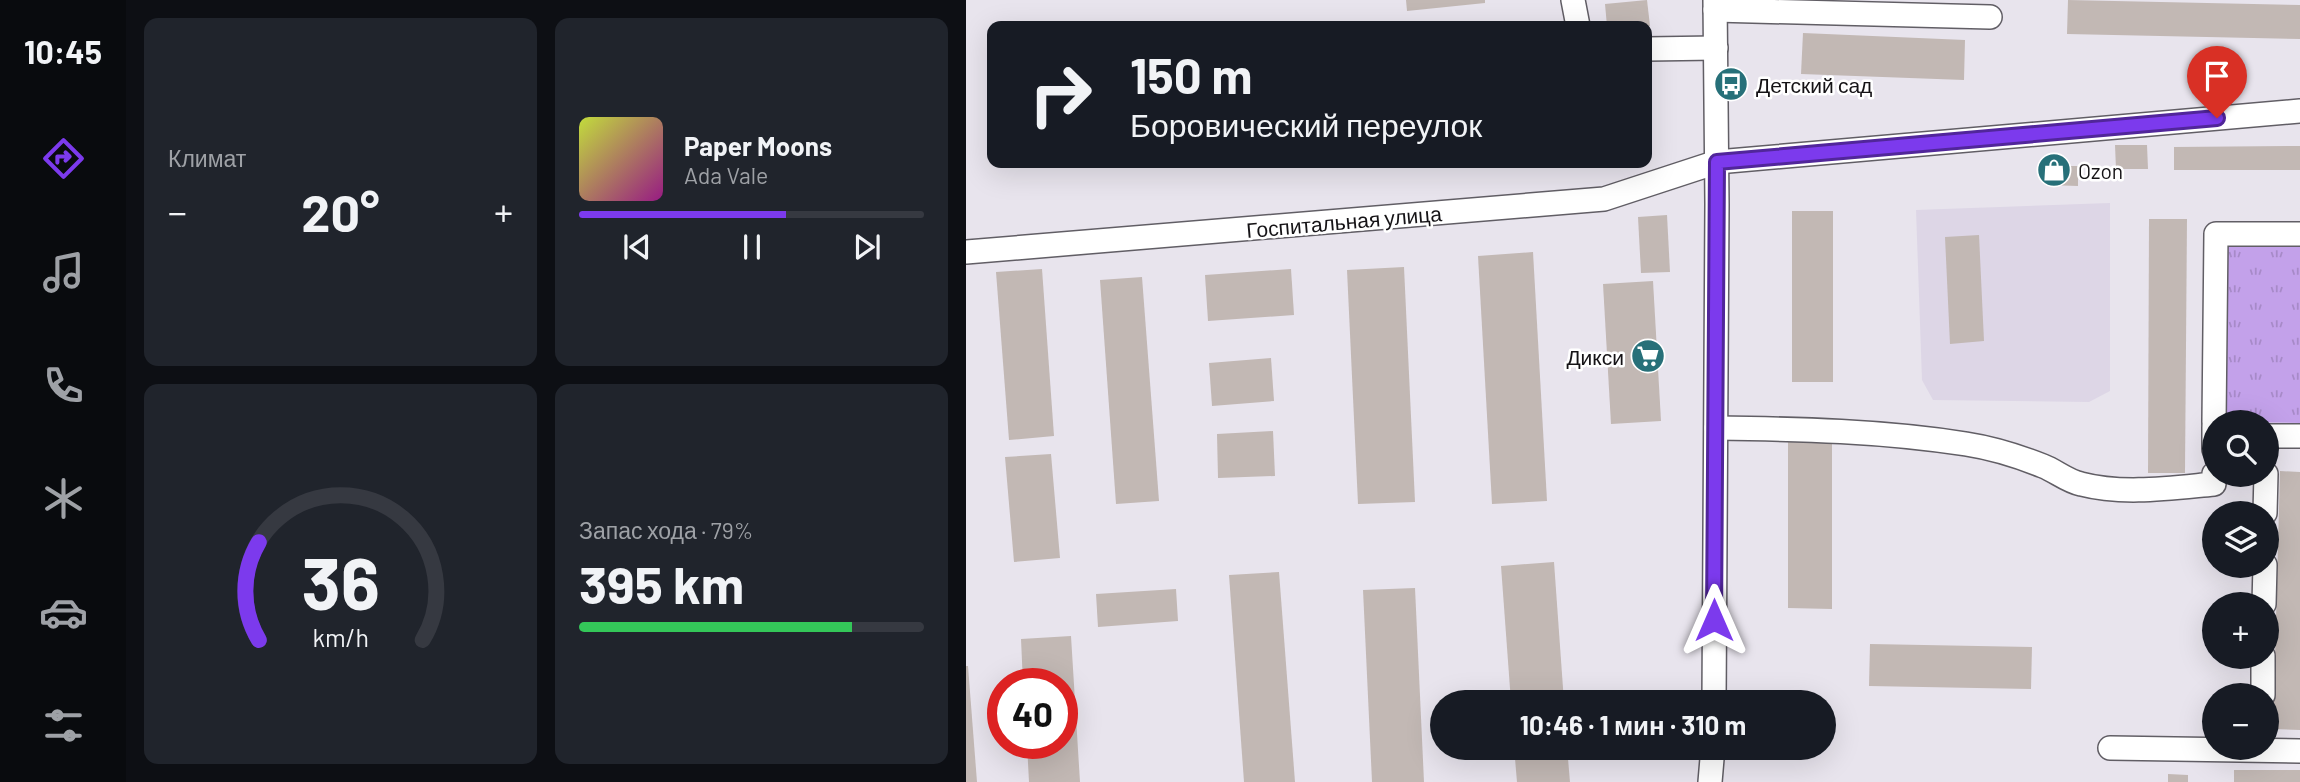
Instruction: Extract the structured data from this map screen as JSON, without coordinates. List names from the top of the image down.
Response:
{
  "streets": {
    "street": ["Госпитальная улица"]
  },
  "places": {
    "bus stop": ["Детский сад"],
    "shop": ["Ozon"],
    "supermarket": ["Дикси"]
  },
  "page": {
    "tabs": "10:45",
    "tile": [
      "Климат",
      ["Запас хода · 79%", "395 km"]
    ],
    "turn": ["150 m", "Боровический переулок"],
    "song": ["Paper Moons", "Ada Vale"],
    "heat": ["−", "20°", "+"],
    "map_buttons": ["+", "−"],
    "limit": "40",
    "trip": "10:46 · 1 мин · 310 m",
    "gauge": ["36", "km/h"]
  }
}
